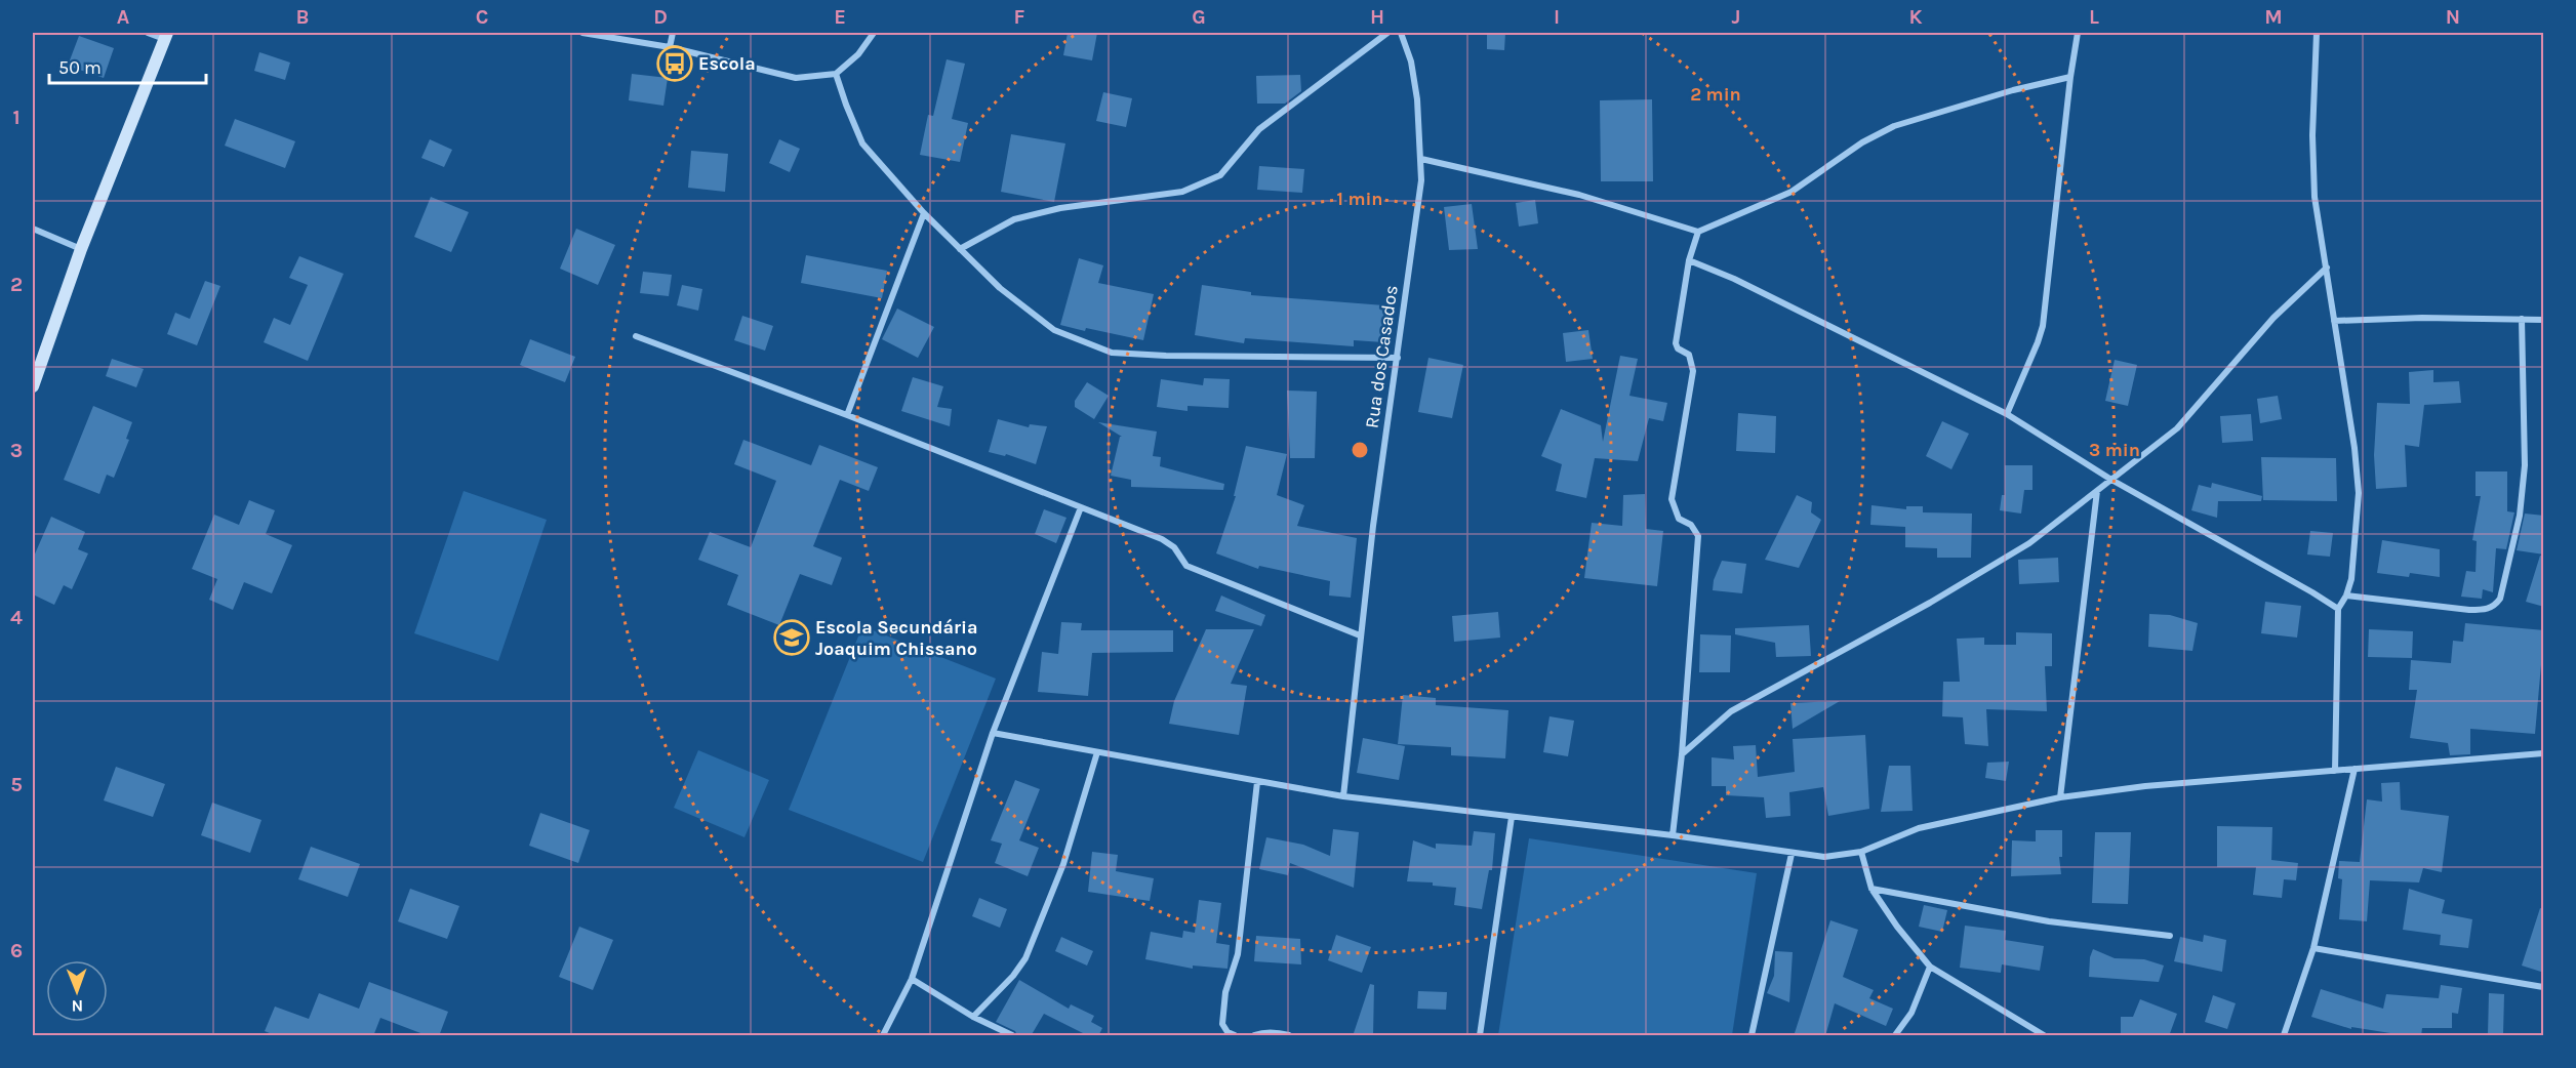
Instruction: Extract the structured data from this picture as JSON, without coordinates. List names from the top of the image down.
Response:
{
  "streets": {
    "street": ["Rua dos Casados"]
  },
  "places": {
    "bus stop": ["Escola"],
    "school or university": ["Escola Secundária Joaquim Chissano"]
  },
  "scale_bar": "50 m",
  "north": "bottom",
  "grid": {
    "columns": [
      "A",
      "B",
      "C",
      "D",
      "E",
      "F",
      "G",
      "H",
      "I",
      "J",
      "K",
      "L",
      "M",
      "N"
    ],
    "rows": [
      "1",
      "2",
      "3",
      "4",
      "5",
      "6"
    ]
  },
  "rings": ["2 min", "1 min", "3 min"]
}
